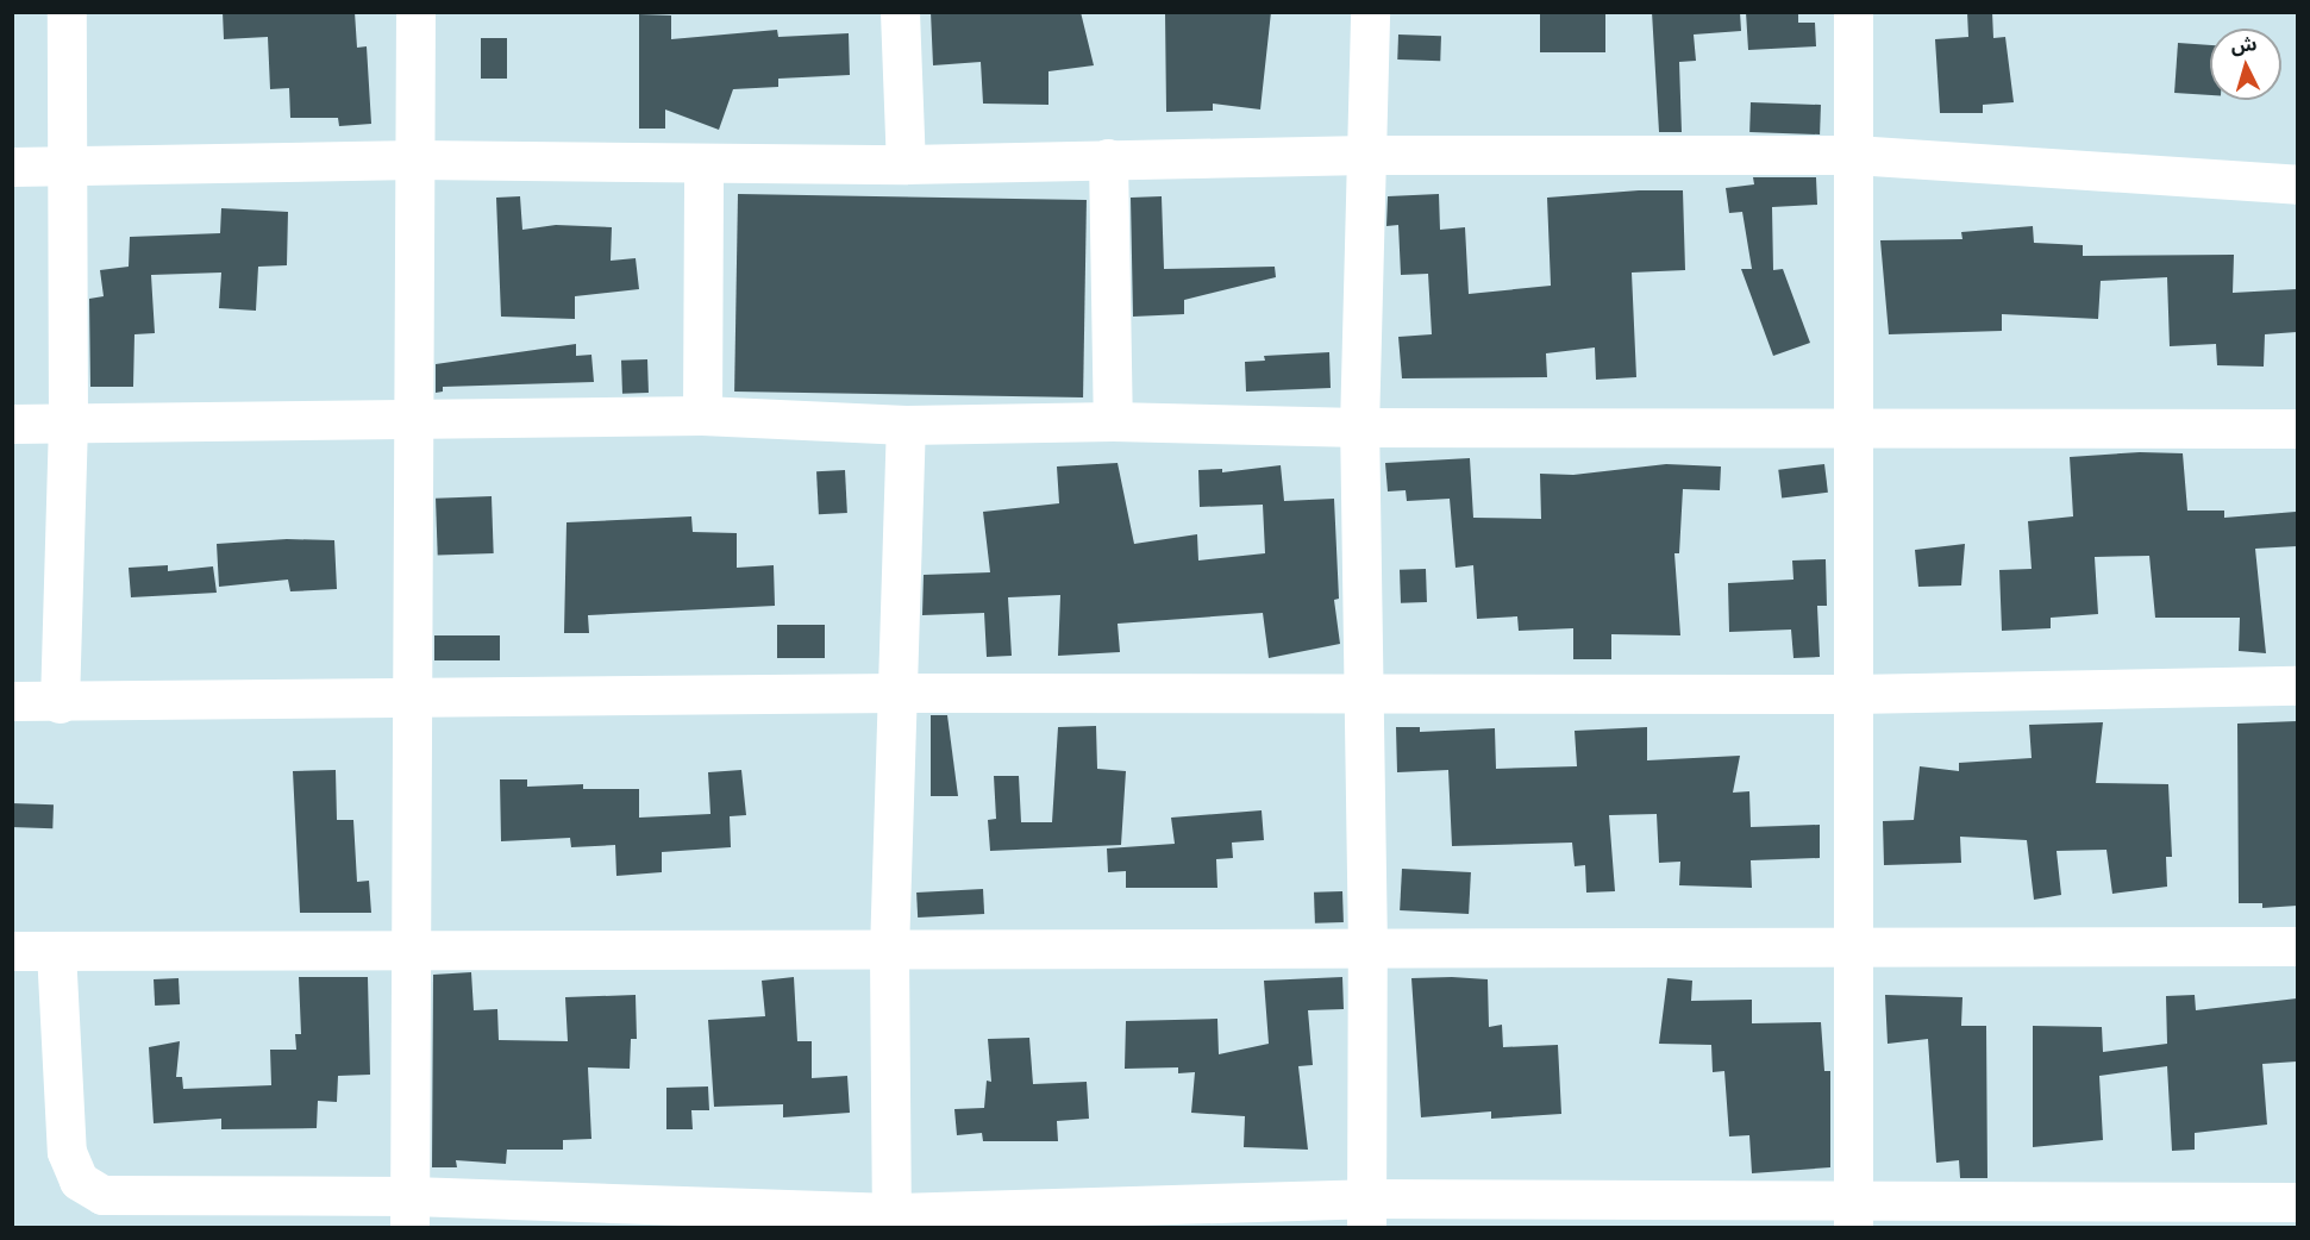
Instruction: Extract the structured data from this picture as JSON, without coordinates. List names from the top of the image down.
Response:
{
  "north": "top"
}
